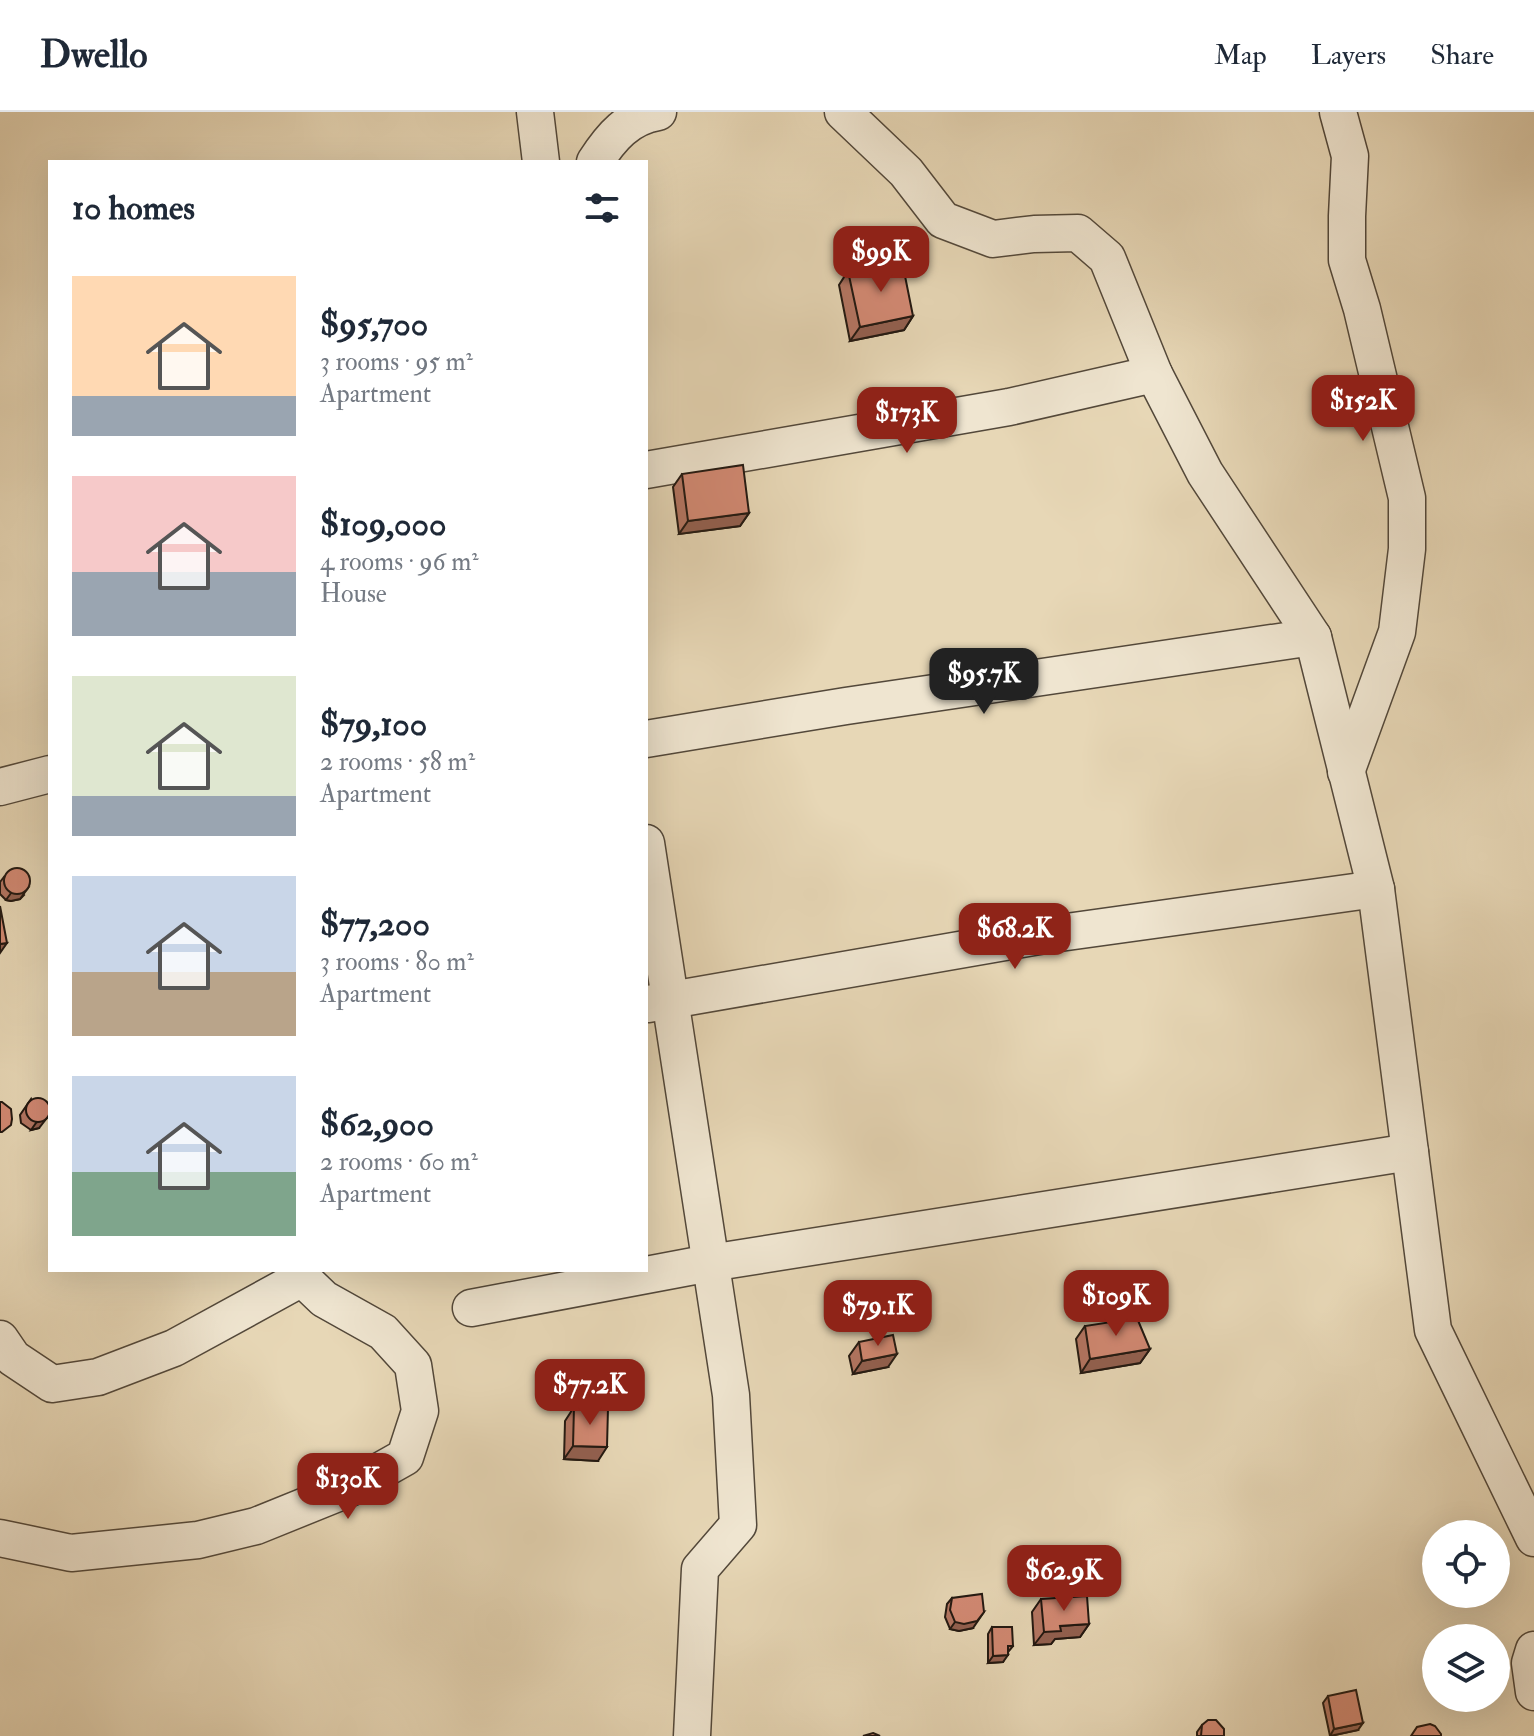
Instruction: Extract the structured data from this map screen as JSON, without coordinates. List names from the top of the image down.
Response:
{
  "page": {
    "header": "Dwello",
    "nav": ["Map", "Layers", "Share"],
    "heading": "10 homes",
    "price": [
      "$99K",
      "$152K",
      "$173K",
      "$95.7K",
      "$68.2K",
      "$109K",
      "$79.1K",
      "$77.2K",
      "$130K",
      "$62.9K"
    ],
    "list": [
      {
        "name": "$95,700",
        "note": "3 rooms · 95 m² · Apartment"
      },
      {
        "name": "$109,000",
        "note": "4 rooms · 96 m² · House"
      },
      {
        "name": "$79,100",
        "note": "2 rooms · 58 m² · Apartment"
      },
      {
        "name": "$77,200",
        "note": "3 rooms · 80 m² · Apartment"
      },
      {
        "name": "$62,900",
        "note": "2 rooms · 60 m² · Apartment"
      }
    ]
  }
}
